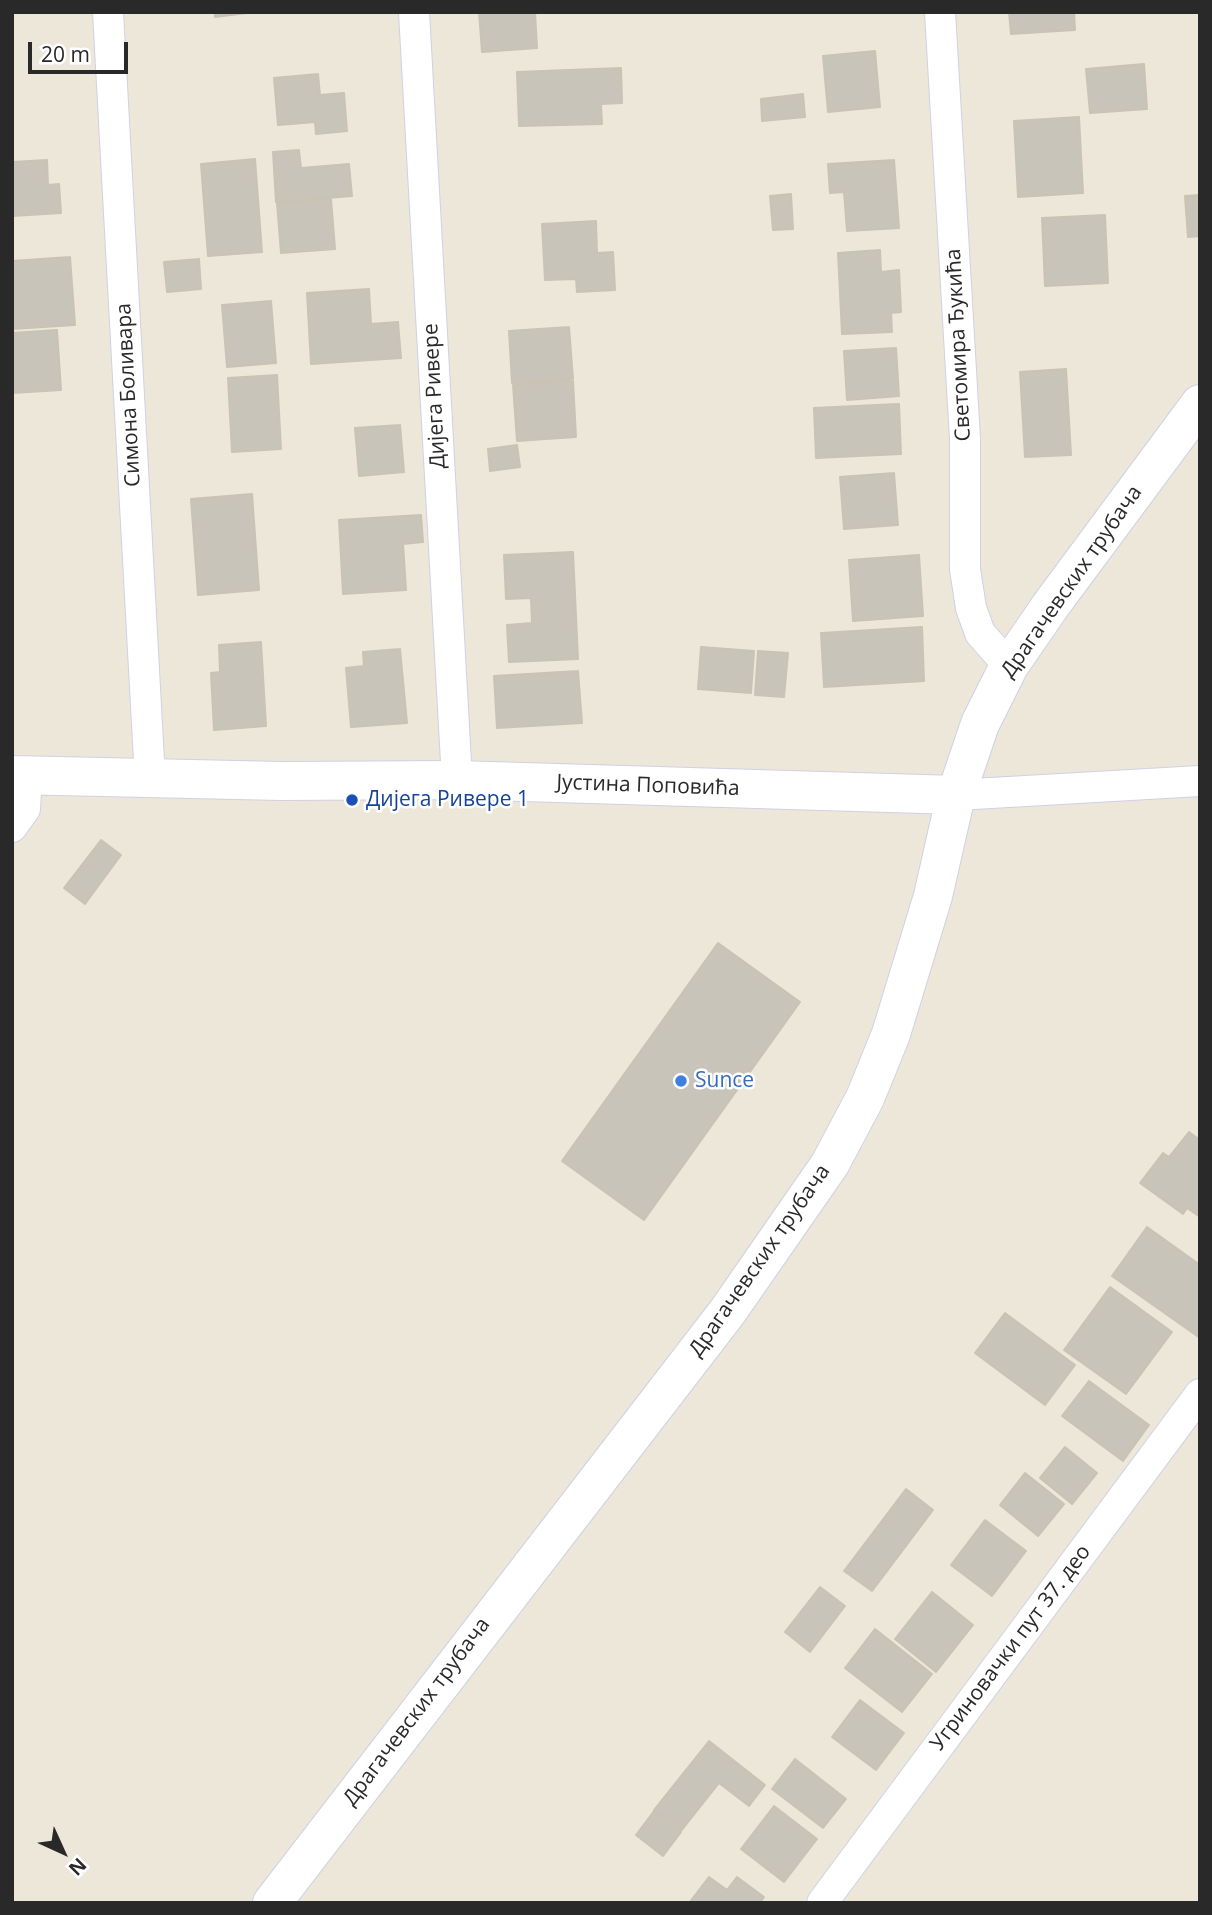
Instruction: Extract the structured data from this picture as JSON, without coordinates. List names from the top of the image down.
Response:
{
  "streets": {
    "street": [
      "Светомира Ђукића",
      "Симона Боливара",
      "Дијега Ривере",
      "Драгачевских трубача",
      "Јустина Поповића",
      "Угриновачки пут 37. део"
    ]
  },
  "crossings": [
    ["Светомира Ђукића", "Драгачевских трубача"],
    ["Симона Боливара", "Јустина Поповића"],
    ["Дијега Ривере", "Јустина Поповића"],
    ["Драгачевских трубача", "Јустина Поповића"]
  ],
  "places": ["Дијега Ривере 1", "Sunce"],
  "scale_bar": "20 m",
  "north": "bottom right"
}
